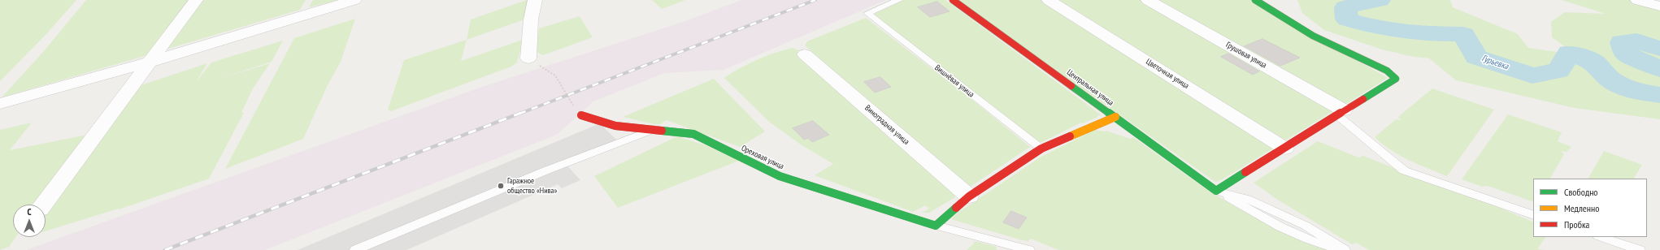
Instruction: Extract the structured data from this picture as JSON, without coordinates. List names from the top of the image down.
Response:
{
  "streets": {
    "street": [
      "Грушовая улица",
      "Цветочная улица",
      "Центральная улица",
      "Виноградная улица",
      "Ореховая улица"
    ],
    "lane": ["Вишнёвая улица"]
  },
  "water": ["Гурьевка"],
  "places": ["Гаражное общество «Нива»"],
  "legend": ["Свободно", "Медленно", "Пробка"],
  "north": "top"
}
